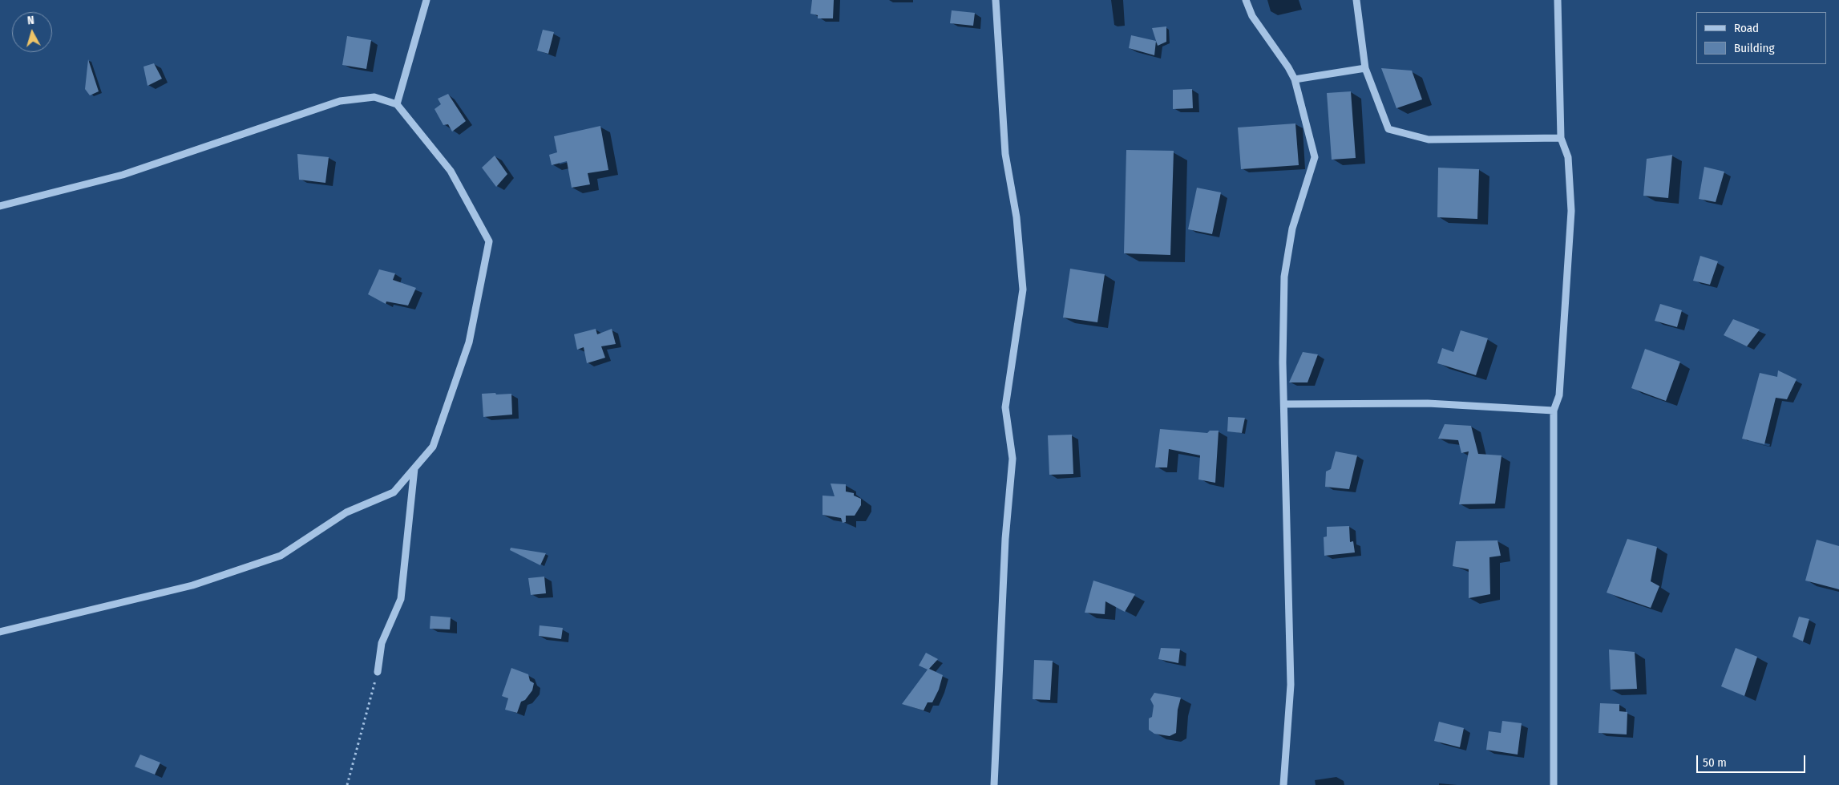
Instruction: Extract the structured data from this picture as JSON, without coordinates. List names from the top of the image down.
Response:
{
  "legend": ["Road", "Building"],
  "scale_bar": "50 m",
  "north": "top"
}
